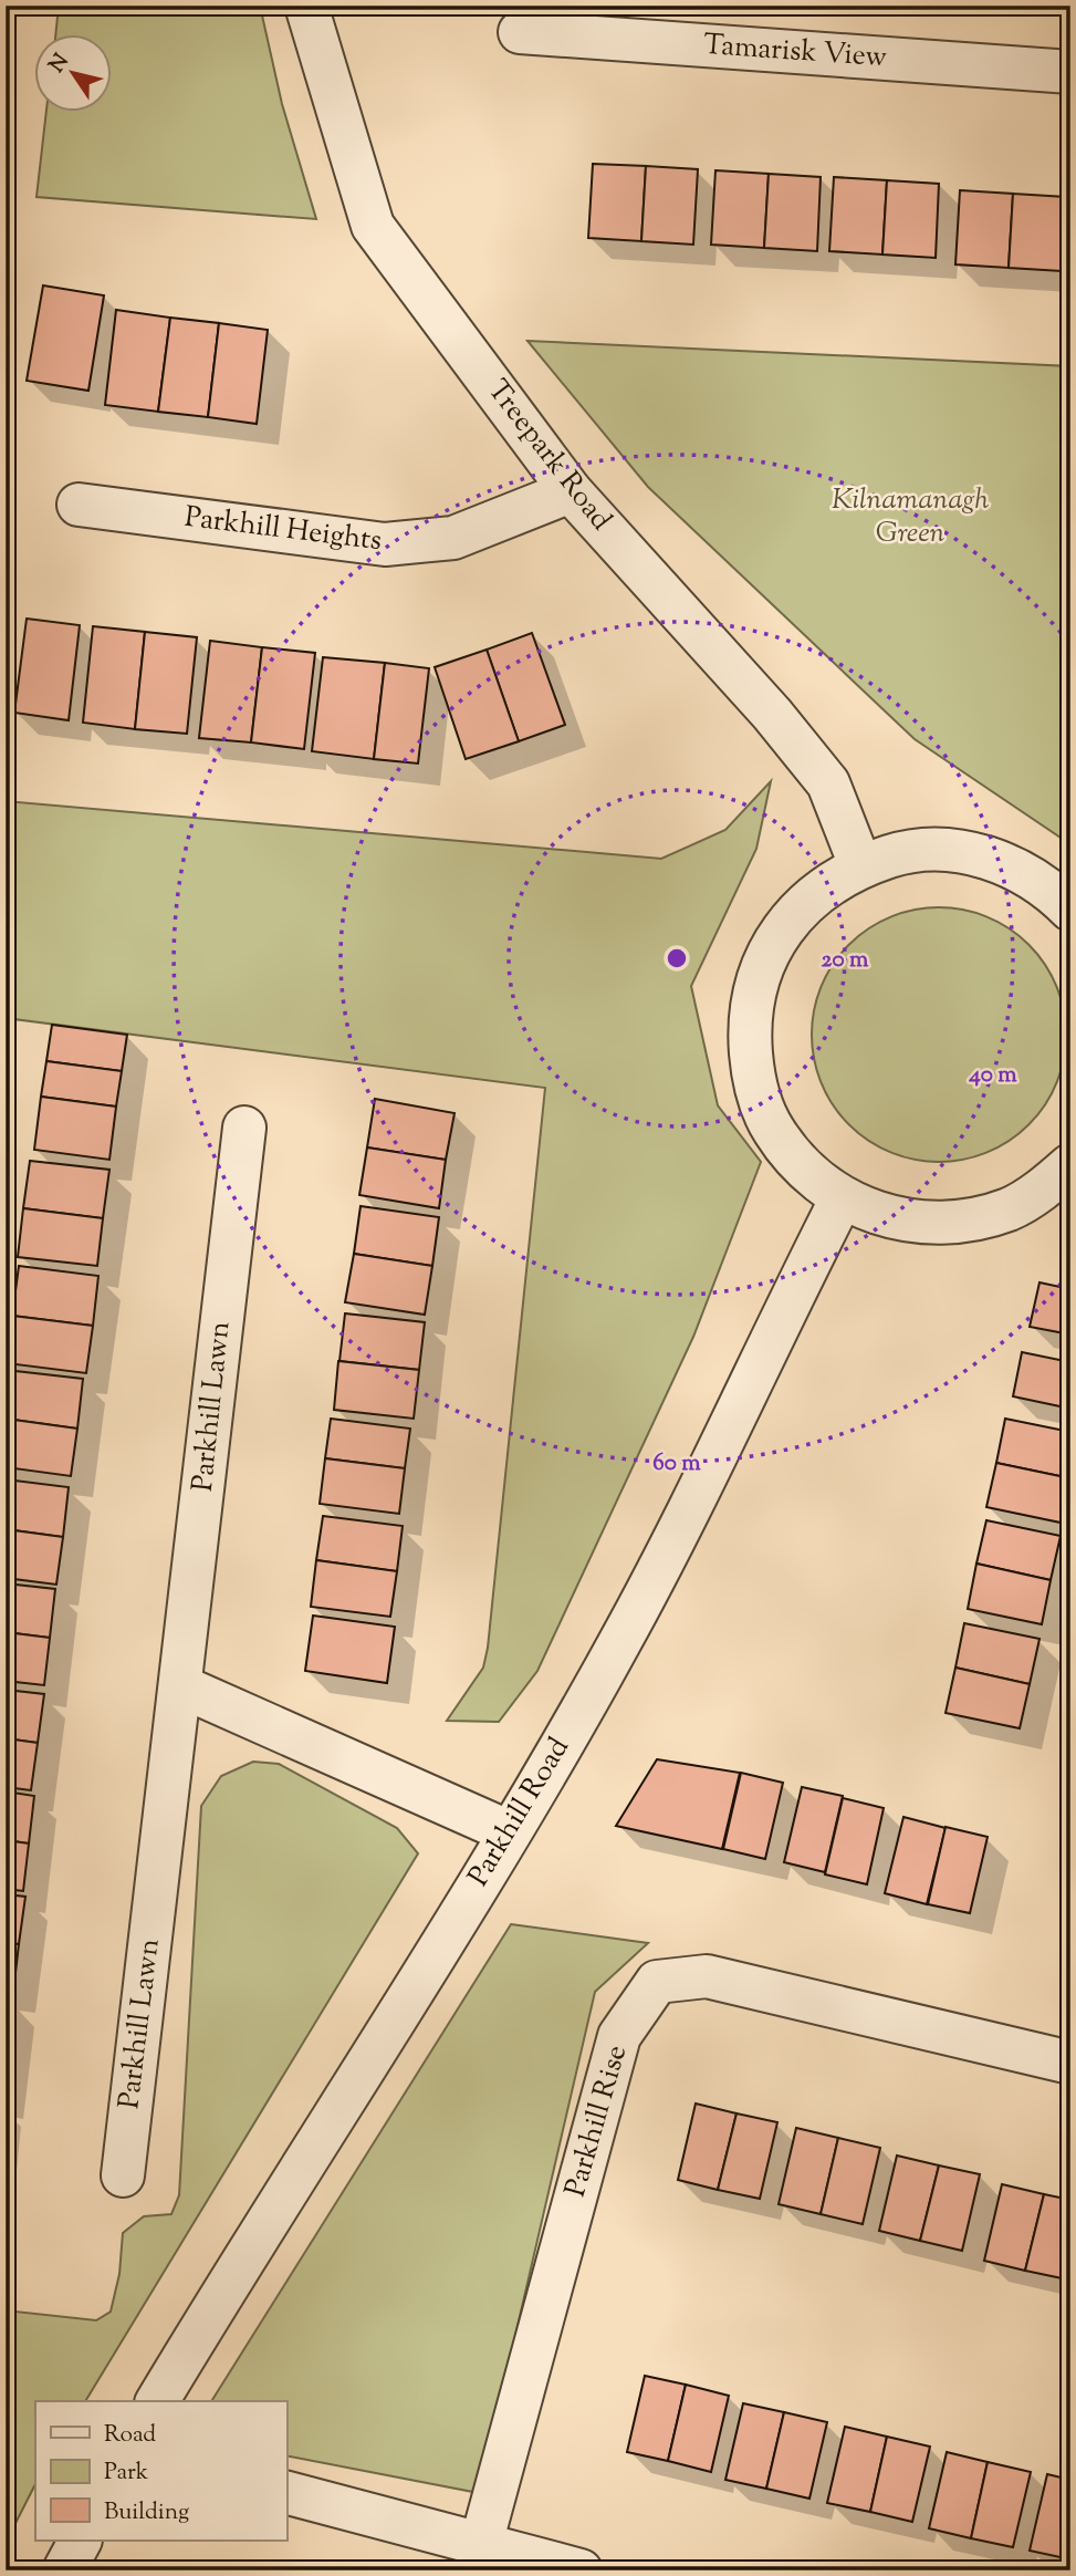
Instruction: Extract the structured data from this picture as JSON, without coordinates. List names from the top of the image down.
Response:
{
  "streets": {
    "street": [
      "Tamarisk View",
      "Treepark Road",
      "Parkhill Heights",
      "Parkhill Lawn",
      "Parkhill Road",
      "Parkhill Rise"
    ]
  },
  "crossings": [
    ["Treepark Road", "Parkhill Heights"]
  ],
  "parks": ["Kilnamanagh Green"],
  "legend": ["Road", "Park", "Building"],
  "north": "top left",
  "rings": ["20 m", "40 m", "60 m"]
}
